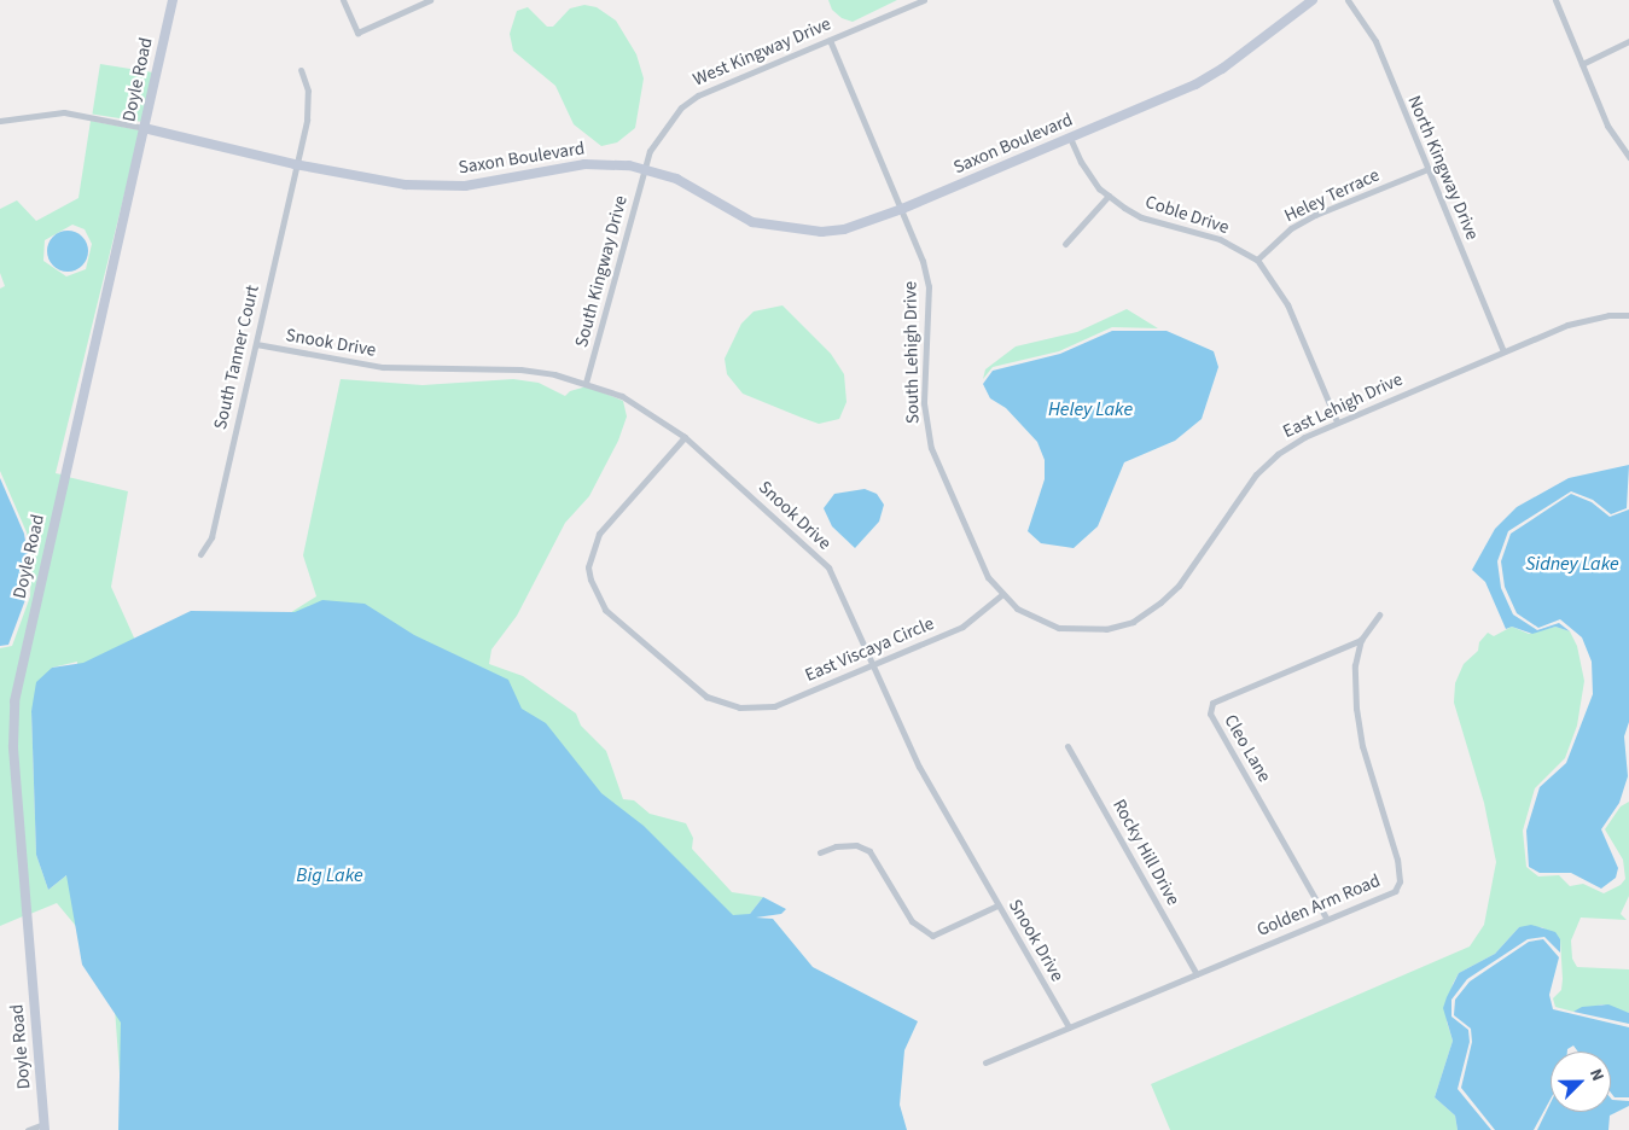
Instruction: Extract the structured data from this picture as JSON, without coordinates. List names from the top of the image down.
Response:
{
  "streets": {
    "main road": ["Doyle Road", "Saxon Boulevard"],
    "street": [
      "West Kingway Drive",
      "North Kingway Drive",
      "Heley Terrace",
      "Coble Drive",
      "South Kingway Drive",
      "Snook Drive",
      "South Lehigh Drive",
      "South Tanner Court",
      "East Lehigh Drive",
      "East Viscaya Circle",
      "Cleo Lane",
      "Rocky Hill Drive",
      "Golden Arm Road"
    ]
  },
  "crossings": [
    ["West Kingway Drive", "Saxon Boulevard"],
    ["West Kingway Drive", "South Kingway Drive"],
    ["West Kingway Drive", "South Lehigh Drive"],
    ["Doyle Road", "Saxon Boulevard"],
    ["Saxon Boulevard", "Coble Drive"],
    ["Saxon Boulevard", "South Kingway Drive"],
    ["Saxon Boulevard", "South Lehigh Drive"],
    ["Saxon Boulevard", "South Tanner Court"],
    ["North Kingway Drive", "Heley Terrace"],
    ["North Kingway Drive", "East Lehigh Drive"],
    ["Heley Terrace", "Coble Drive"],
    ["Coble Drive", "East Lehigh Drive"],
    ["South Kingway Drive", "Snook Drive"],
    ["Snook Drive", "South Tanner Court"],
    ["Snook Drive", "East Viscaya Circle"],
    ["Snook Drive", "Golden Arm Road"],
    ["South Lehigh Drive", "East Lehigh Drive"],
    ["South Lehigh Drive", "East Viscaya Circle"],
    ["East Lehigh Drive", "East Viscaya Circle"],
    ["Cleo Lane", "Golden Arm Road"],
    ["Rocky Hill Drive", "Golden Arm Road"]
  ],
  "water": ["Heley Lake", "Sidney Lake", "Big Lake"],
  "north": "top right"
}
